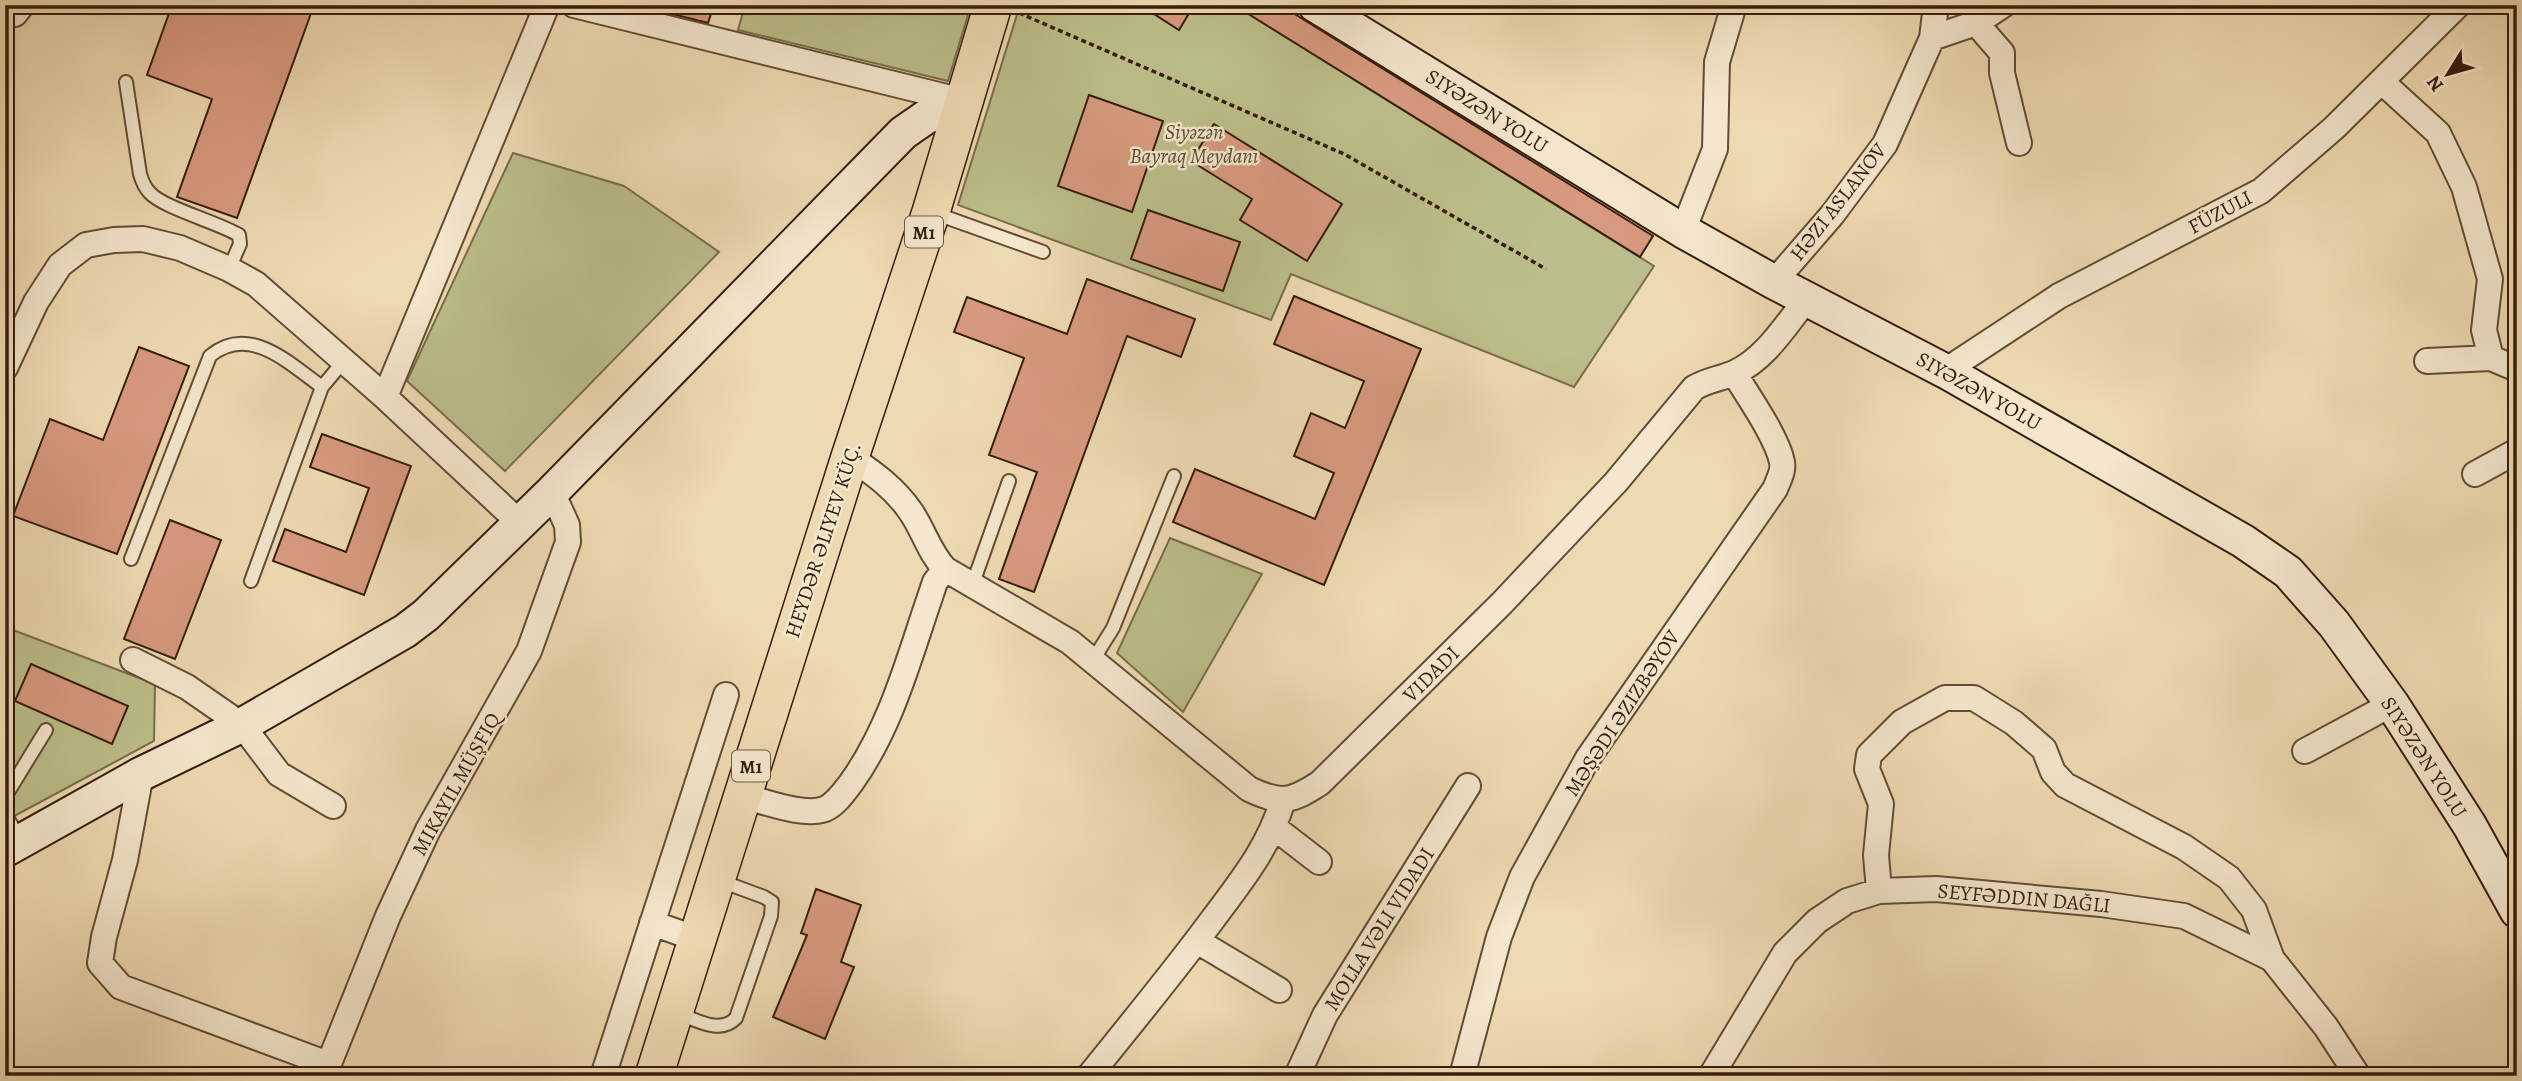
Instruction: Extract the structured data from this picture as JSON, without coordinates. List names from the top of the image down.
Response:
{
  "streets": {
    "main road": ["M1", "HEYDƏR ƏLIYEV KÜÇ."],
    "street": [
      "SIYƏZƏN YOLU",
      "HƏZI ASLANOV",
      "FÜZULI",
      "VIDADI",
      "MƏŞƏDI ƏZIZBƏYOV",
      "MOLLA VƏLI VIDADI"
    ]
  },
  "crossings": [
    ["SIYƏZƏN YOLU", "HƏZI ASLANOV"],
    ["SIYƏZƏN YOLU", "FÜZULI"],
    ["SIYƏZƏN YOLU", "VIDADI"],
    ["VIDADI", "MƏŞƏDI ƏZIZBƏYOV"]
  ],
  "parks": ["Siyəzən Bayraq Meydanı"],
  "north": "bottom left"
}
